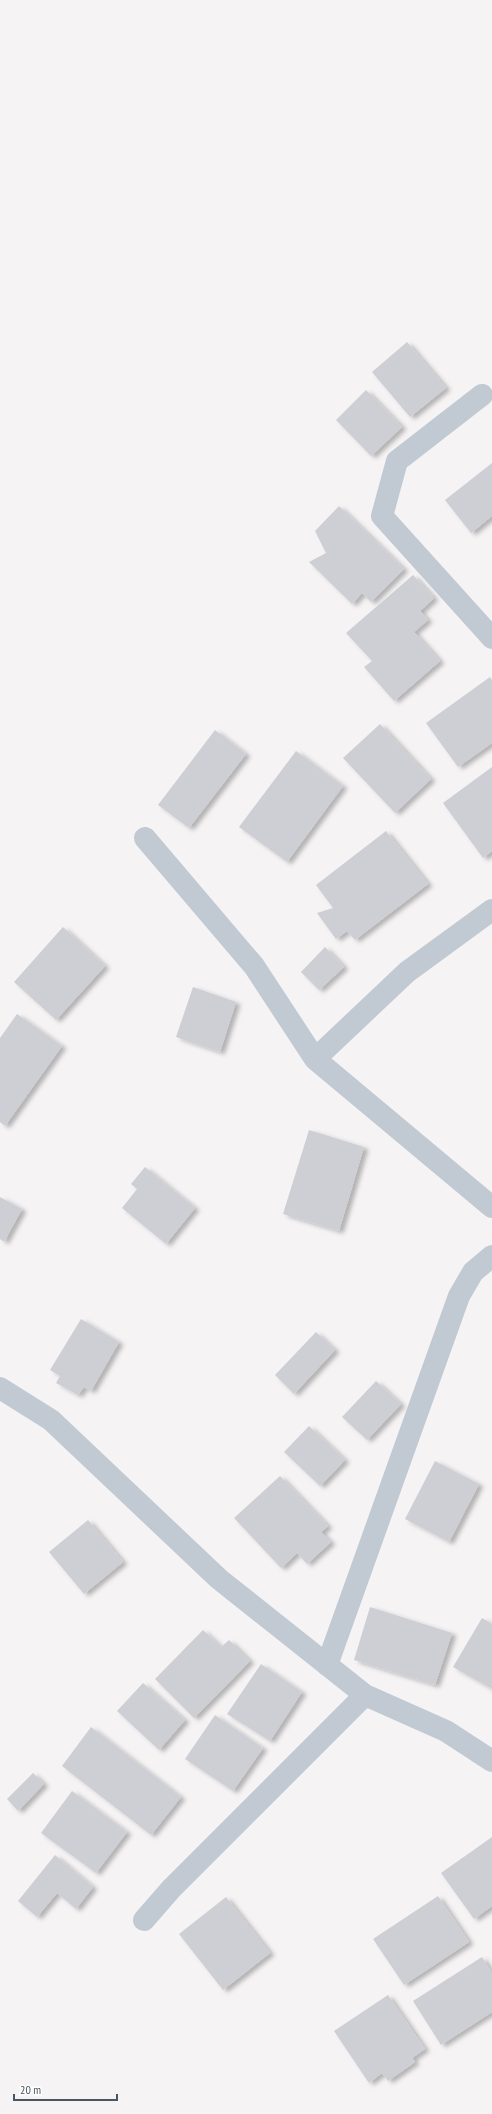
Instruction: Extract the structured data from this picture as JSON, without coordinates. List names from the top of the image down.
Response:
{
  "scale_bar": "20 m"
}
